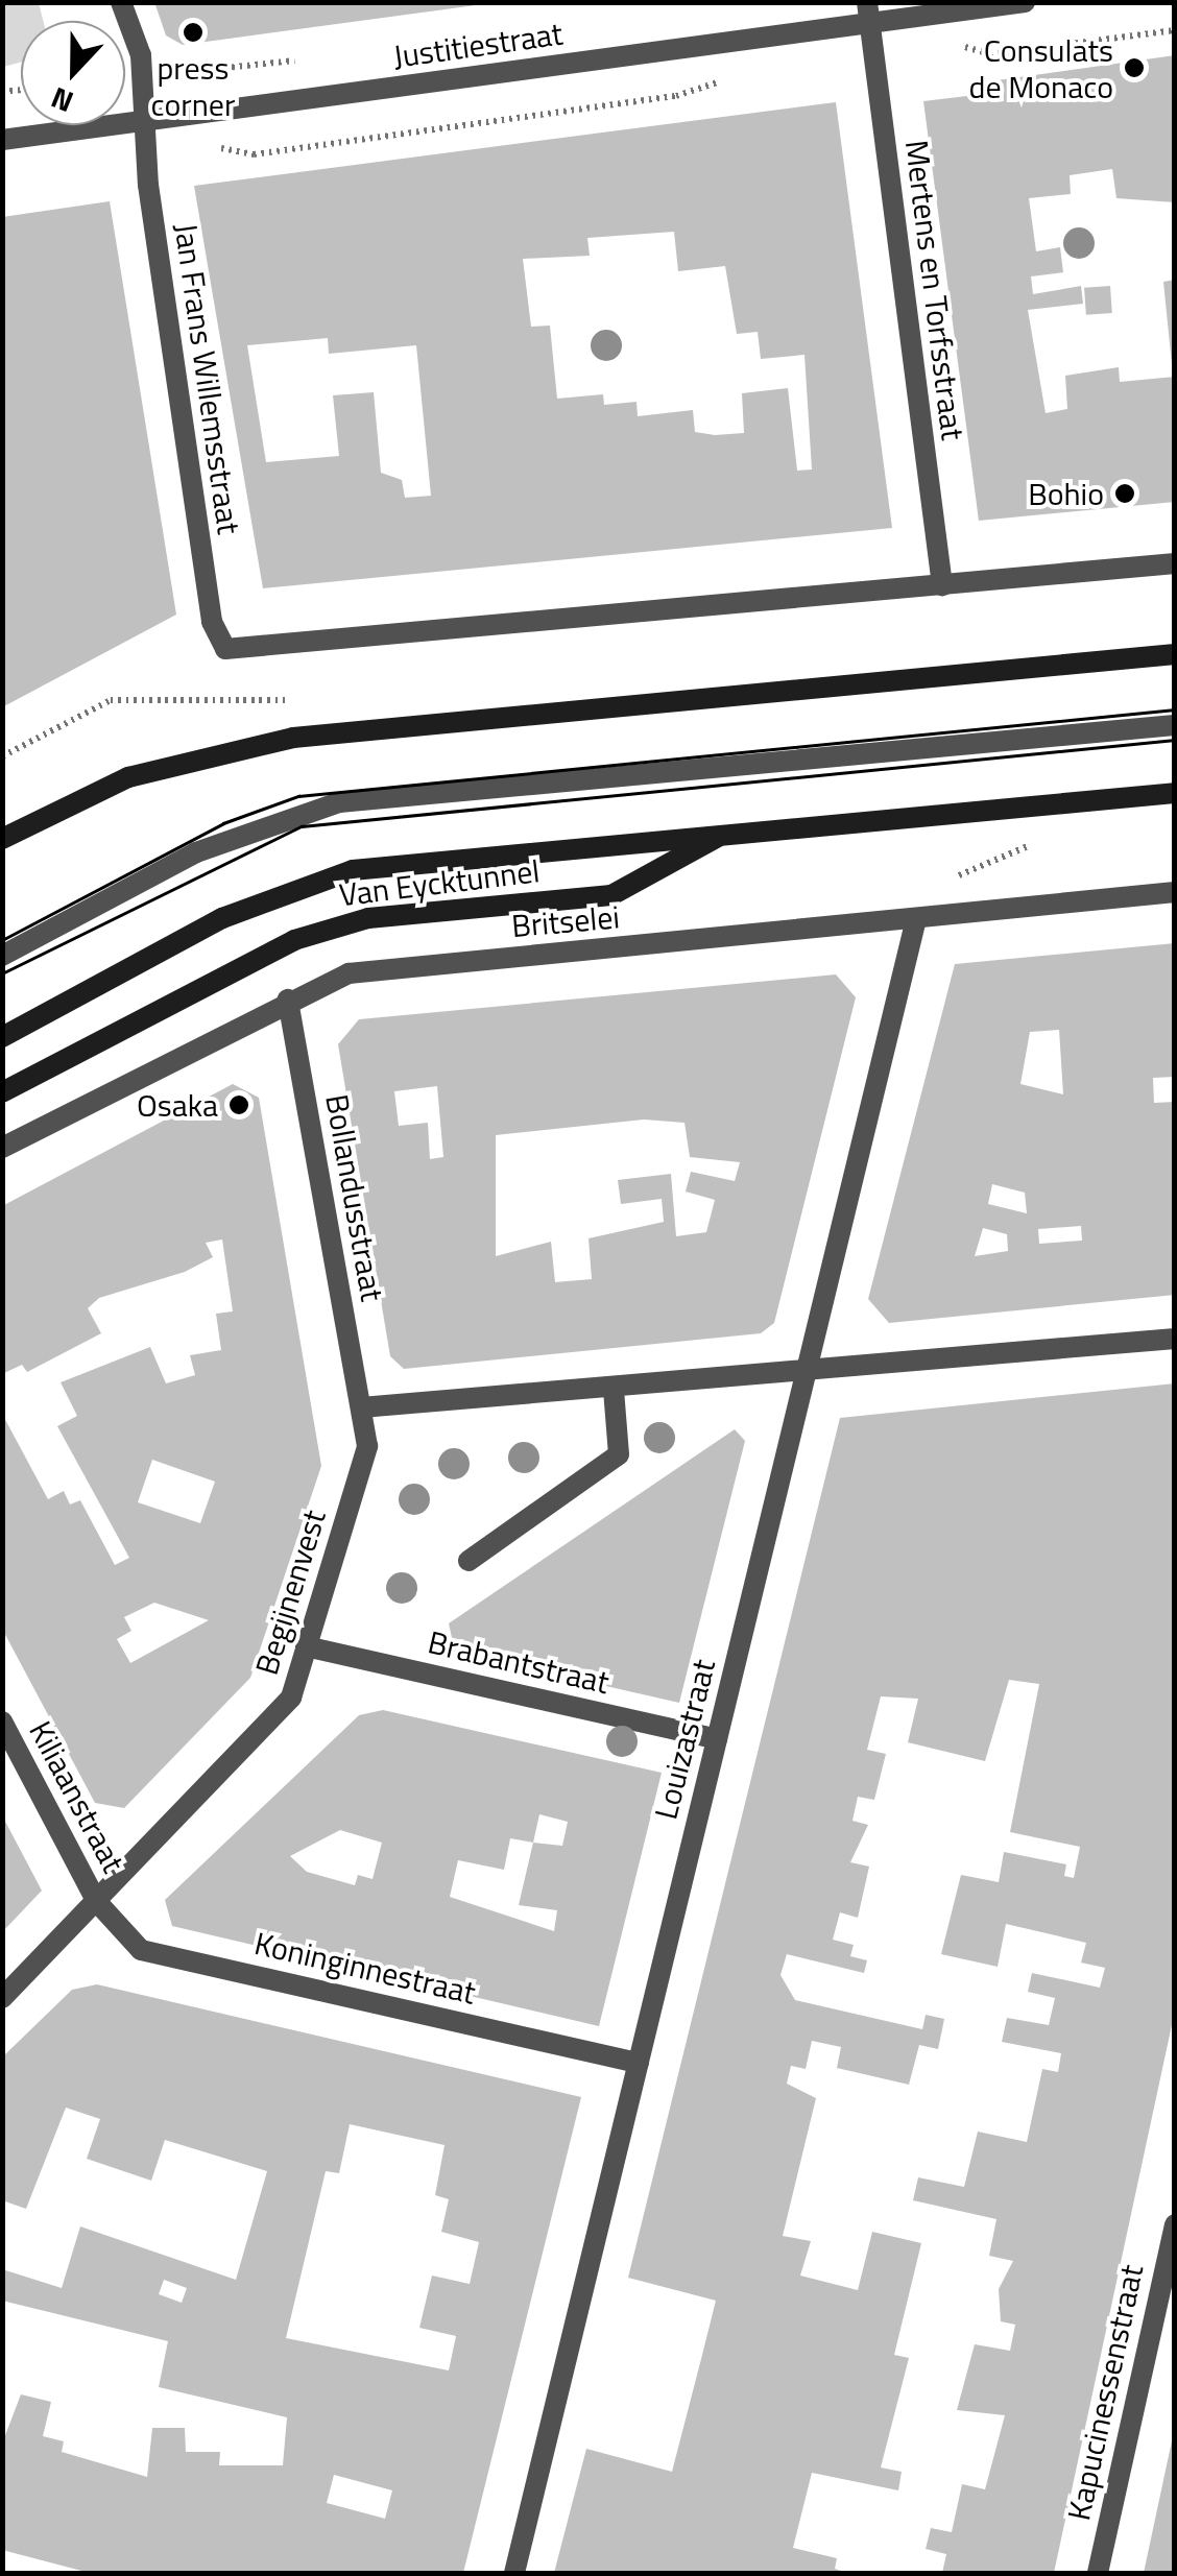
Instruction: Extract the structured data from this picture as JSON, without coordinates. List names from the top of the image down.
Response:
{
  "streets": {
    "main road": ["Van Eycktunnel"],
    "street": [
      "Justitiestraat",
      "Mertens en Torfsstraat",
      "Jan Frans Willemsstraat",
      "Britselei",
      "Bollandusstraat",
      "Begijnenvest",
      "Brabantstraat",
      "Louizastraat",
      "Kiliaanstraat",
      "Koninginnestraat",
      "Kapucinessenstraat"
    ]
  },
  "crossings": [
    ["Justitiestraat", "Mertens en Torfsstraat"],
    ["Justitiestraat", "Jan Frans Willemsstraat"],
    ["Mertens en Torfsstraat", "Jan Frans Willemsstraat"],
    ["Britselei", "Bollandusstraat"],
    ["Britselei", "Louizastraat"],
    ["Bollandusstraat", "Begijnenvest"],
    ["Begijnenvest", "Brabantstraat"],
    ["Begijnenvest", "Kiliaanstraat"],
    ["Begijnenvest", "Koninginnestraat"],
    ["Brabantstraat", "Louizastraat"],
    ["Louizastraat", "Koninginnestraat"],
    ["Kiliaanstraat", "Koninginnestraat"]
  ],
  "places": [
    "press corner",
    "Consulats de Monaco",
    "Bohio",
    "Osaka"
  ],
  "north": "bottom"
}
